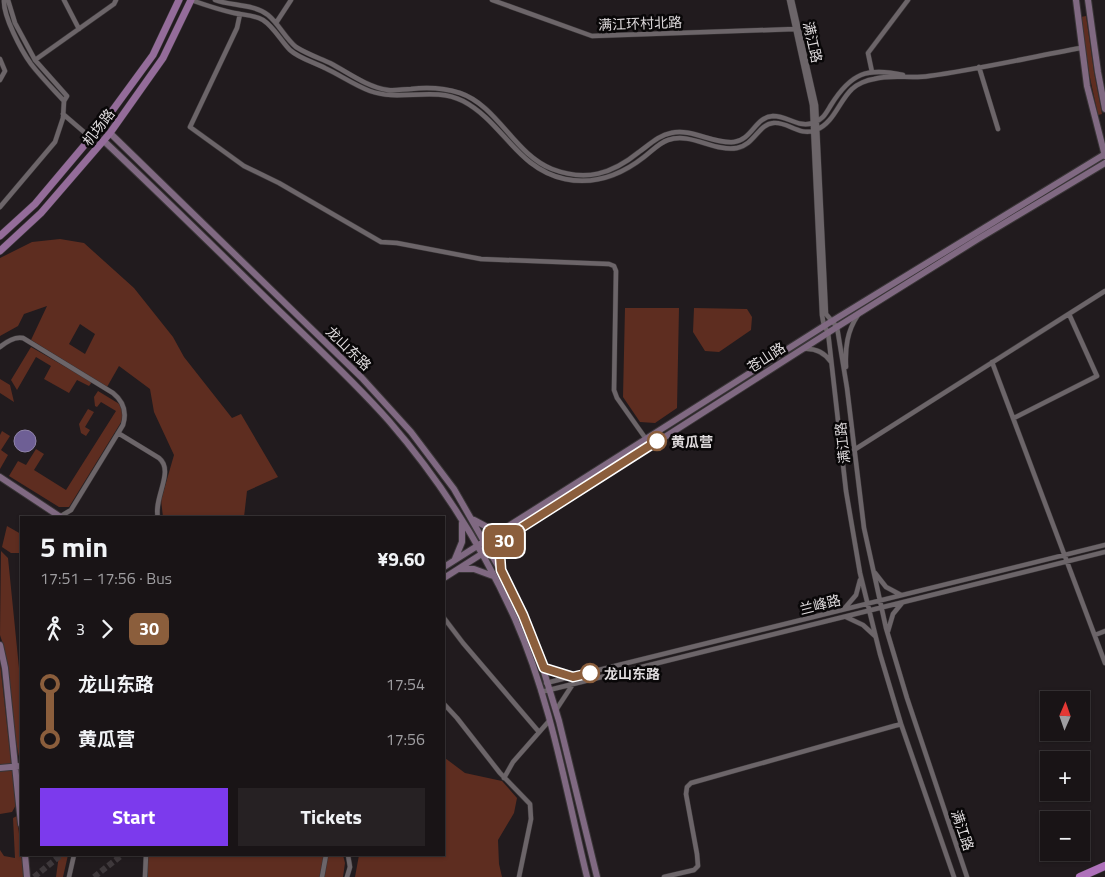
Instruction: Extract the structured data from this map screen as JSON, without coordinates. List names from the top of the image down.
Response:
{
  "streets": {
    "main road": ["机场路", "龙山东路", "苍山路"],
    "street": ["满江环村北路", "满江路", "兰峰路"]
  },
  "crossings": [
    ["满江环村北路", "满江路"],
    ["满江路", "苍山路"],
    ["满江路", "兰峰路"],
    ["机场路", "龙山东路"],
    ["龙山东路", "苍山路"],
    ["龙山东路", "兰峰路"]
  ],
  "places": ["黄瓜营", "龙山东路"],
  "lines": ["bus line 30"],
  "north": "top",
  "page": {
    "on_map": "30",
    "heading": ["5 min", "17:51 – 17:56 · Bus", "¥9.60"],
    "legs": ["3", "30"],
    "list": [
      {
        "name": "龙山东路",
        "value": "17:54"
      },
      {
        "name": "黄瓜营",
        "value": "17:56"
      }
    ],
    "map_buttons": ["+", "−"],
    "buttons": ["Start", "Tickets"]
  }
}
